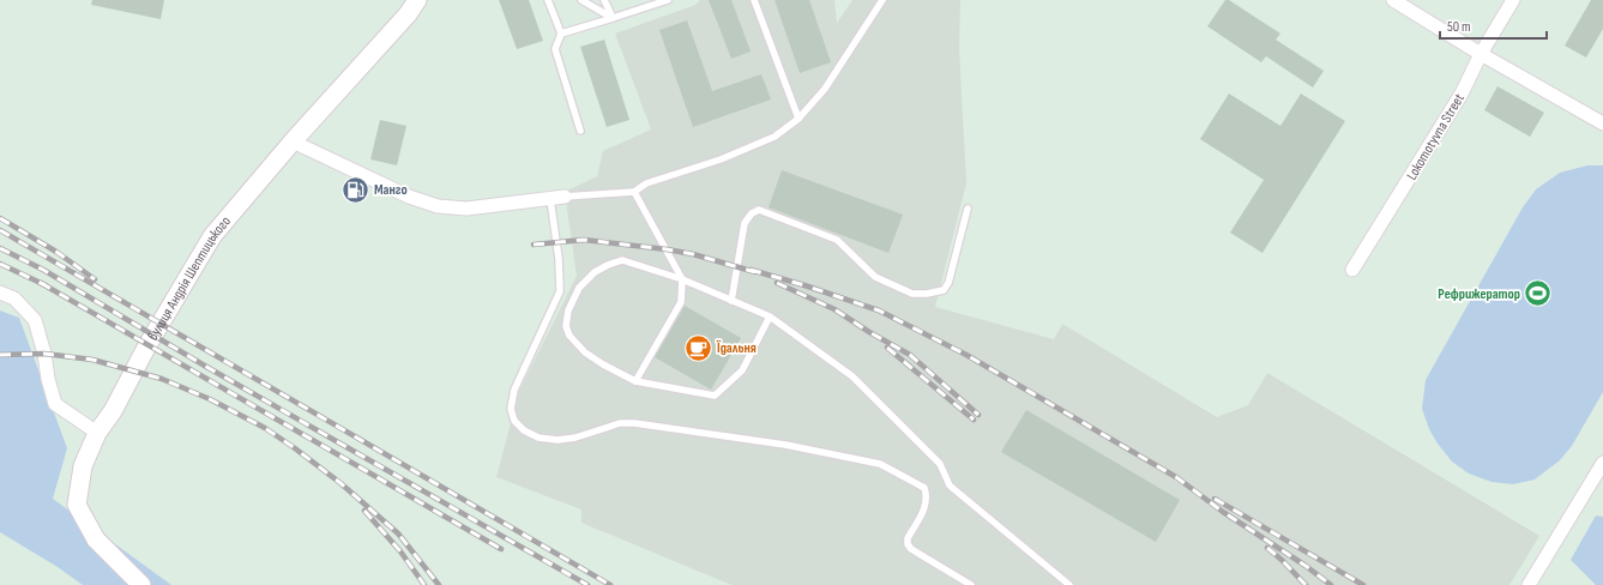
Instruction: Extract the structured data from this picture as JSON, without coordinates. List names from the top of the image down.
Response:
{
  "streets": {
    "main road": ["вулиця Андрія Шептицького"],
    "street": ["Lokomotyvna Street"]
  },
  "places": {
    "fuel station": ["Манго"],
    "sports": ["Рефрижератор"],
    "cafe": ["Їдальня"]
  },
  "scale_bar": "50 m"
}
